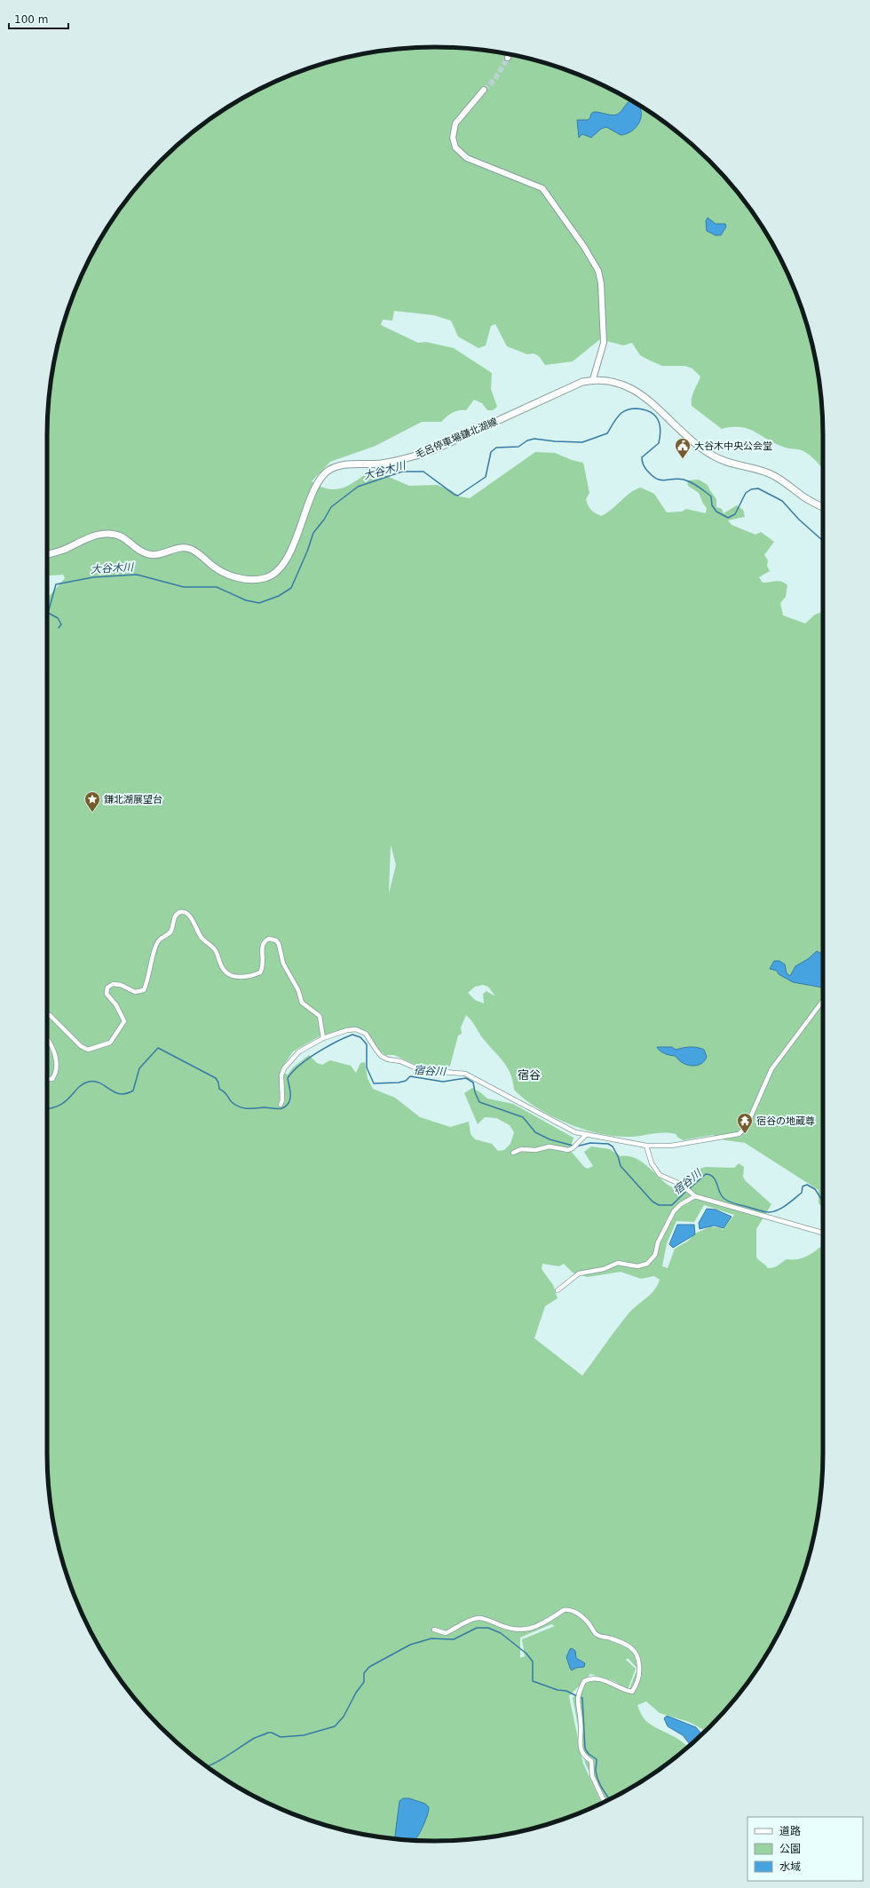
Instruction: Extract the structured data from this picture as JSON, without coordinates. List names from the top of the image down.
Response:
{
  "streets": {
    "main road": ["毛呂停車場鎌北湖線"]
  },
  "districts": ["宿谷"],
  "water": ["大谷木川", "宿谷川"],
  "places": {
    "public building": ["大谷木中央公会堂"],
    "place": ["鎌北湖展望台"],
    "temple": ["宿谷の地蔵尊"]
  },
  "legend": ["道路", "公園", "水域"],
  "scale_bar": "100 m"
}
